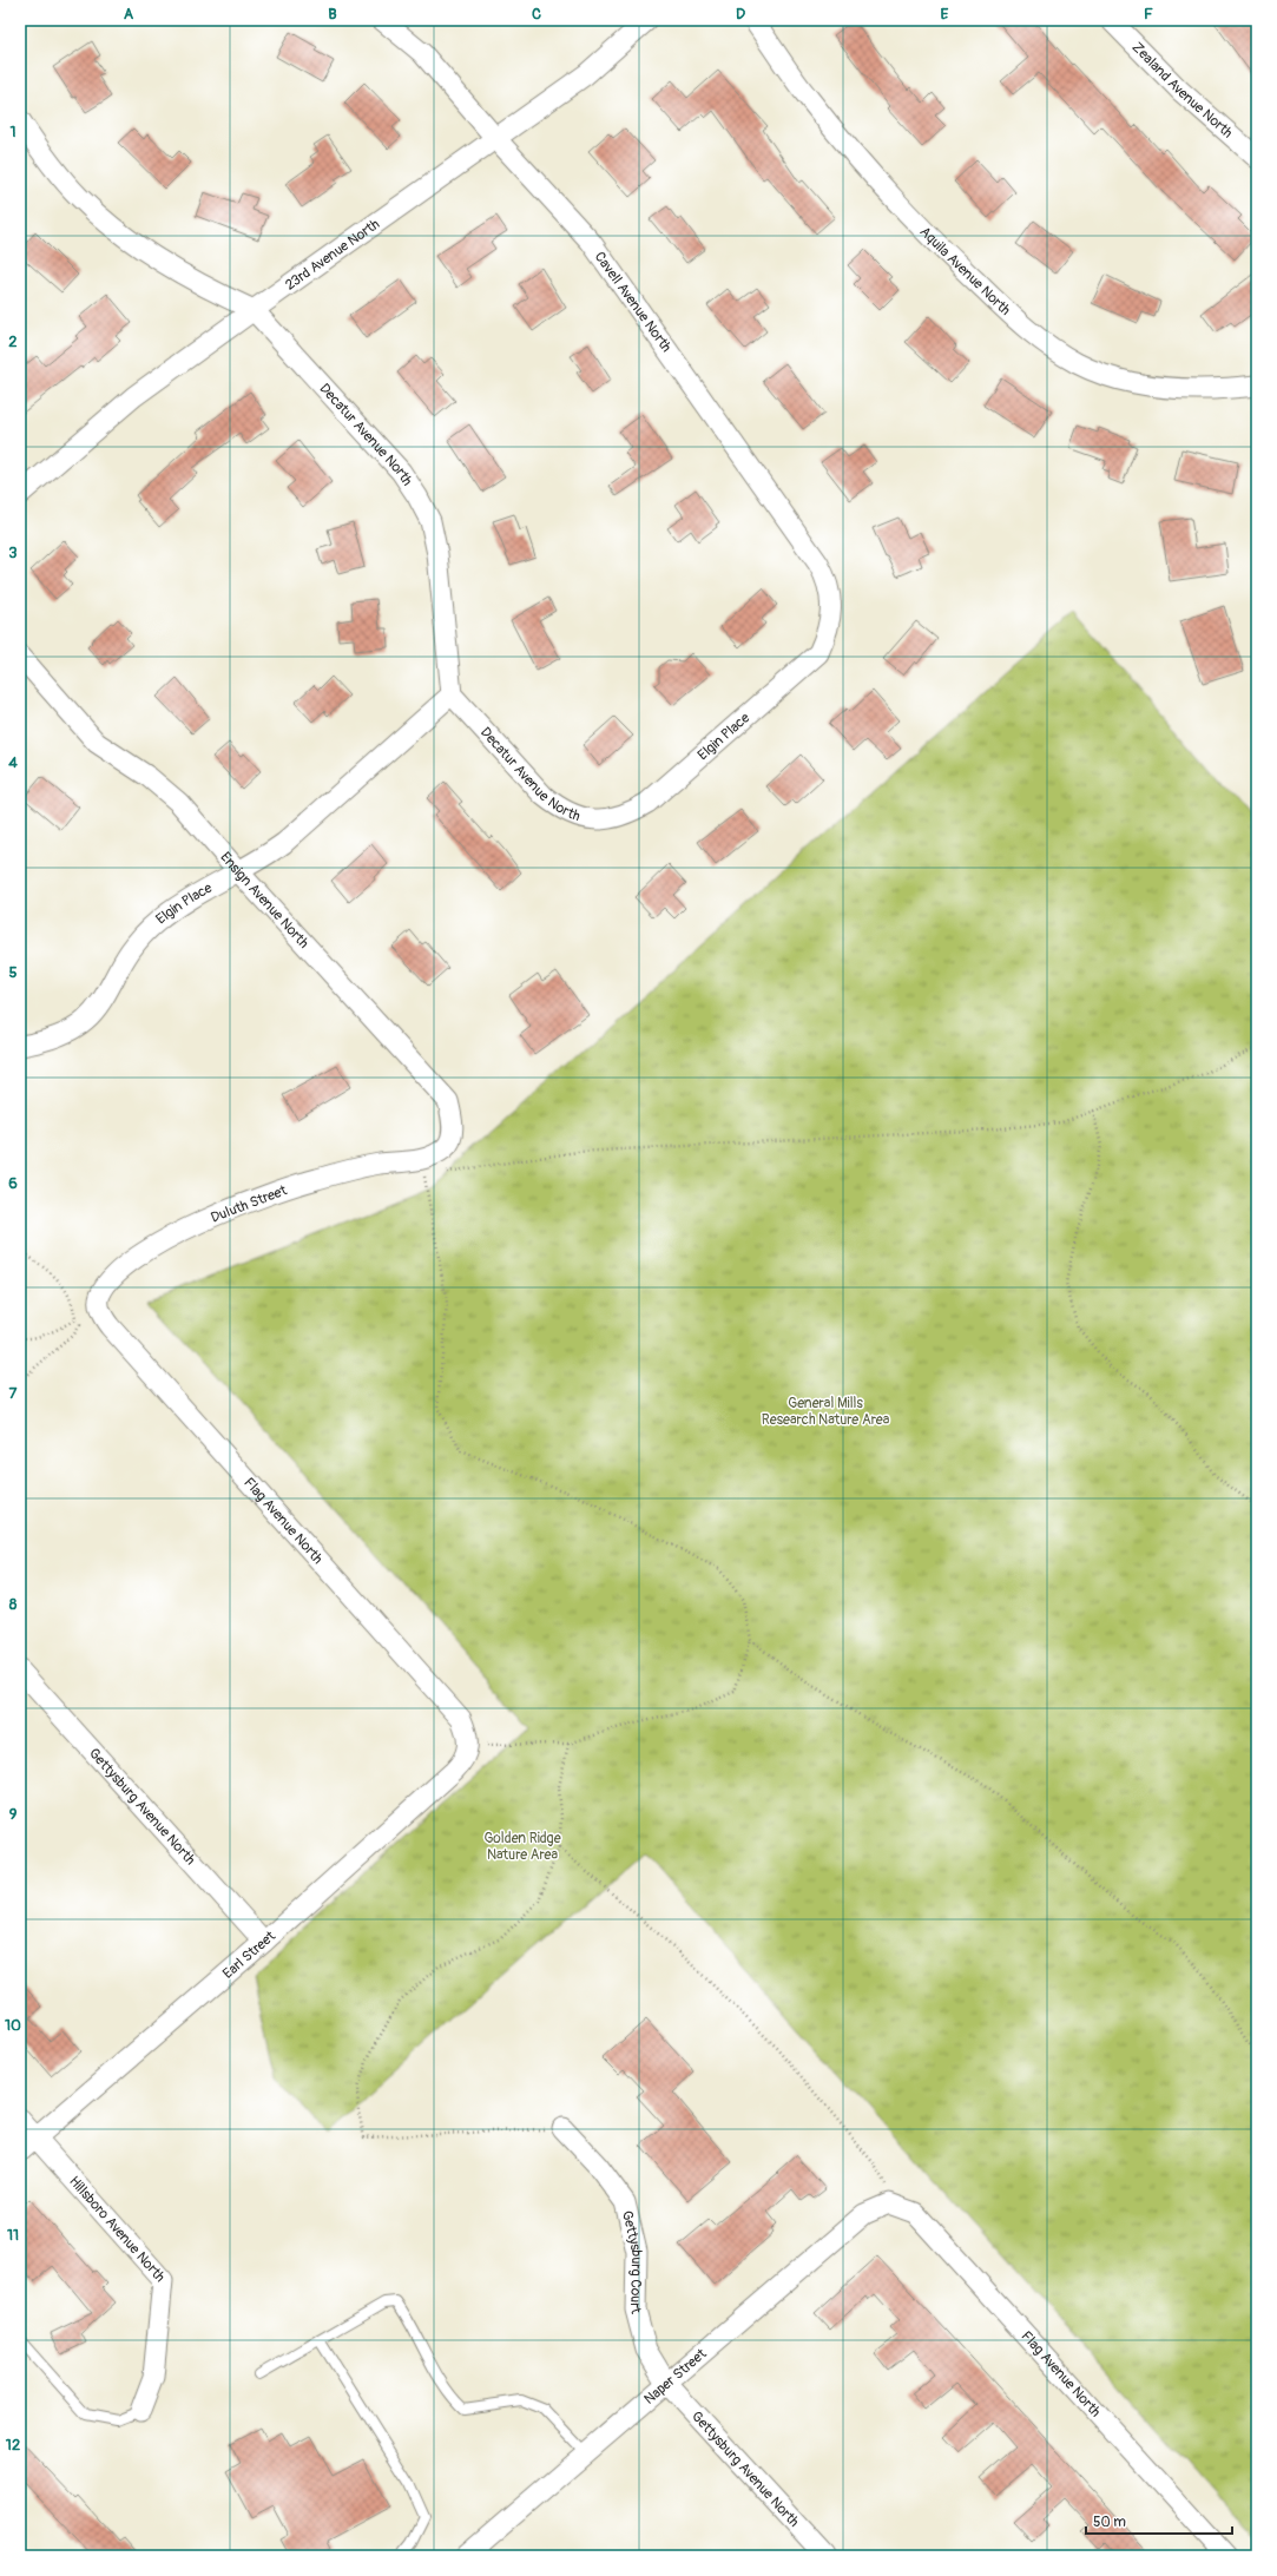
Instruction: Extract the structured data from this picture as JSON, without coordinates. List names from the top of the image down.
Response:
{
  "streets": {
    "street": [
      "Zealand Avenue North",
      "23rd Avenue North",
      "Aquila Avenue North",
      "Cavell Avenue North",
      "Decatur Avenue North",
      "Elgin Place",
      "Ensign Avenue North",
      "Duluth Street",
      "Flag Avenue North",
      "Gettysburg Avenue North",
      "Earl Street",
      "Hillsboro Avenue North",
      "Gettysburg Court",
      "Naper Street"
    ]
  },
  "crossings": [
    ["23rd Avenue North", "Cavell Avenue North"],
    ["23rd Avenue North", "Decatur Avenue North"],
    ["Cavell Avenue North", "Elgin Place"],
    ["Decatur Avenue North", "Elgin Place"],
    ["Elgin Place", "Ensign Avenue North"],
    ["Ensign Avenue North", "Duluth Street"],
    ["Duluth Street", "Flag Avenue North"],
    ["Flag Avenue North", "Earl Street"],
    ["Flag Avenue North", "Naper Street"],
    ["Gettysburg Avenue North", "Earl Street"],
    ["Gettysburg Avenue North", "Gettysburg Court"],
    ["Gettysburg Avenue North", "Naper Street"],
    ["Earl Street", "Hillsboro Avenue North"],
    ["Gettysburg Court", "Naper Street"]
  ],
  "parks": ["General Mills Research Nature Area", "Golden Ridge Nature Area"],
  "scale_bar": "50 m",
  "grid": {
    "columns": [
      "A",
      "B",
      "C",
      "D",
      "E",
      "F"
    ],
    "rows": [
      "1",
      "2",
      "3",
      "4",
      "5",
      "6",
      "7",
      "8",
      "9",
      "10",
      "11",
      "12"
    ]
  }
}
